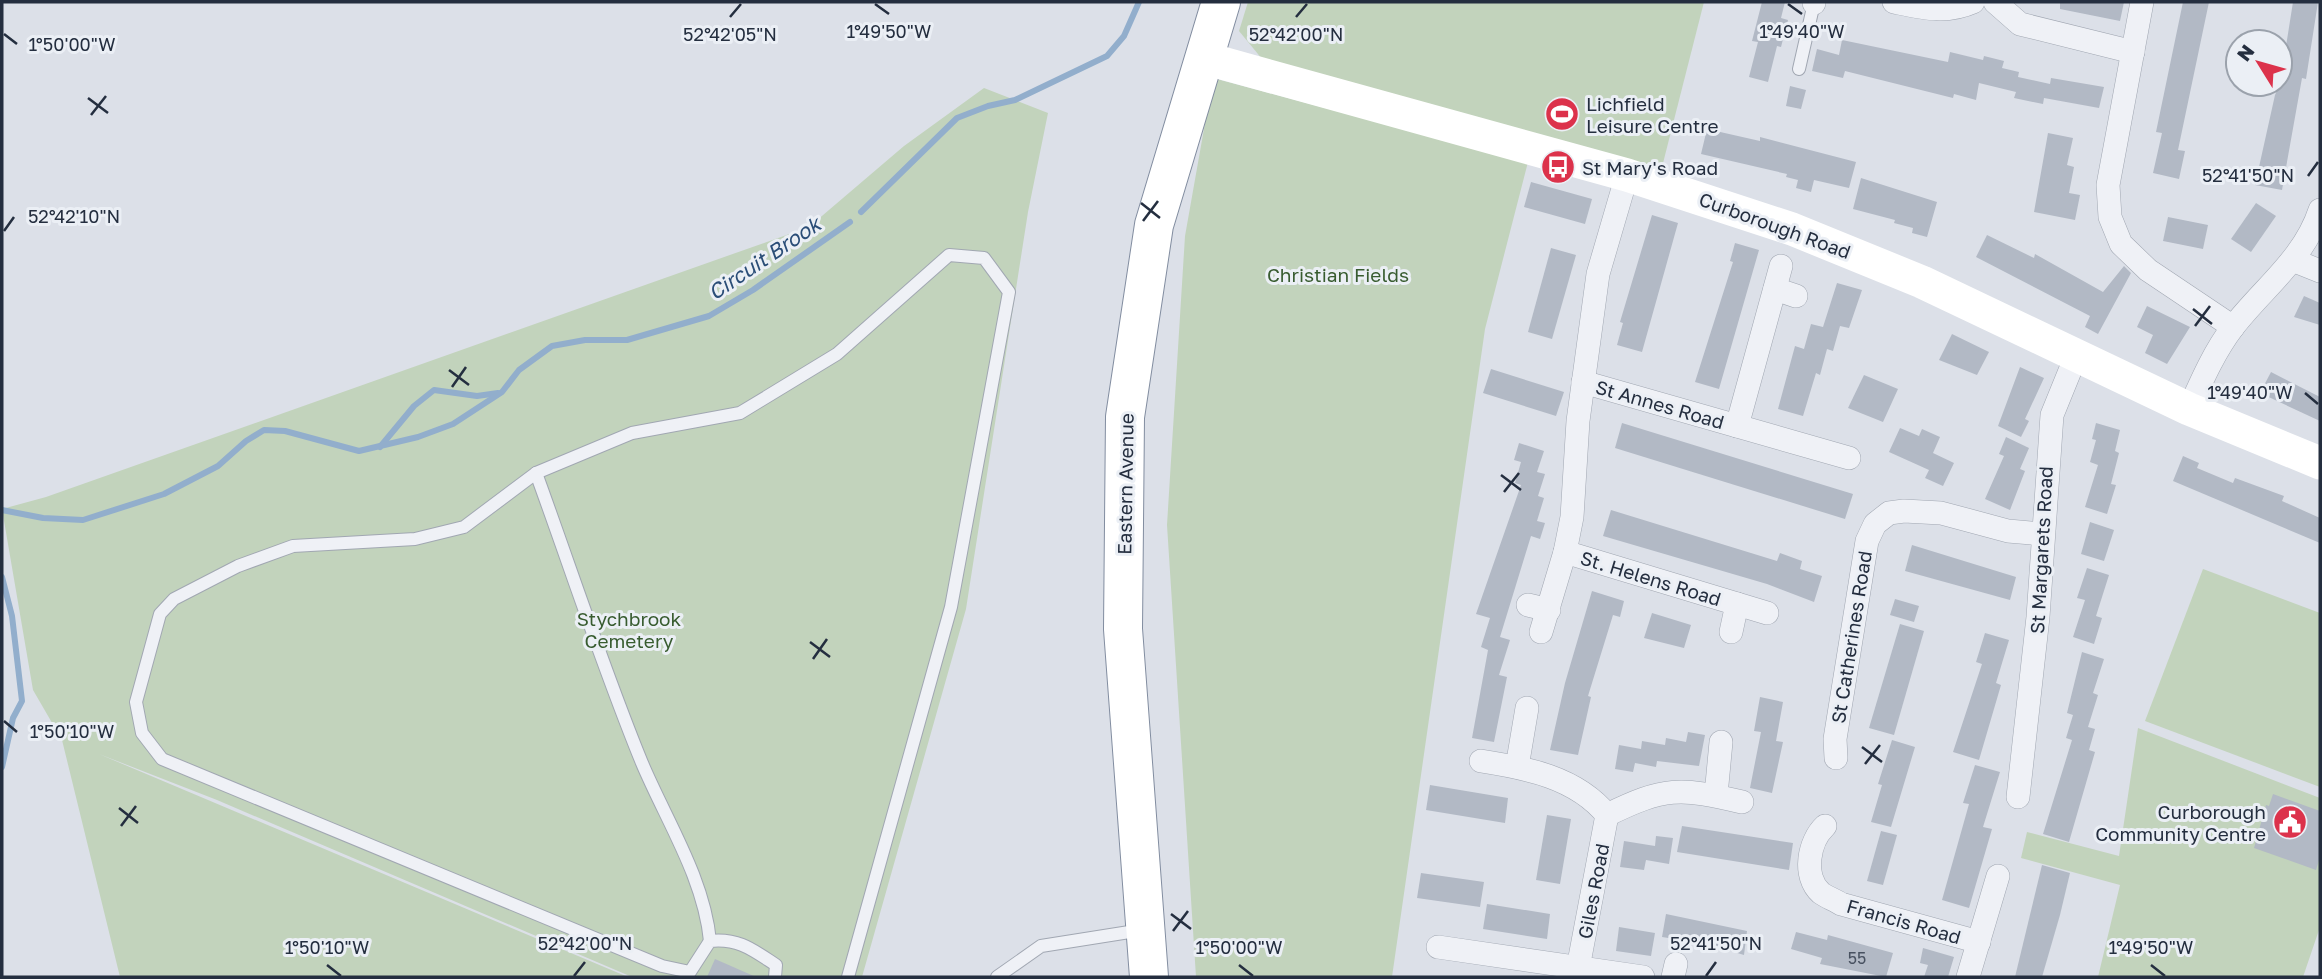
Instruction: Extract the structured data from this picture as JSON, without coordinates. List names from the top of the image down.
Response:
{
  "streets": {
    "highway": ["Eastern Avenue"],
    "street": [
      "Curborough Road",
      "St Annes Road",
      "St Margarets Road",
      "St. Helens Road",
      "St Catherines Road",
      "Giles Road",
      "Francis Road"
    ]
  },
  "crossings": [
    ["Curborough Road", "Eastern Avenue"],
    ["Curborough Road", "St Margarets Road"],
    ["St Margarets Road", "St Catherines Road"]
  ],
  "water": ["Circuit Brook"],
  "parks": ["Christian Fields", "Stychbrook Cemetery"],
  "places": {
    "sports": ["Lichfield Leisure Centre"],
    "bus stop": ["St Mary's Road"],
    "public building": ["Curborough Community Centre"]
  },
  "house_numbers": ["55"],
  "north": "top left",
  "coordinates": [
    "1°49'50\"W",
    "1°49'40\"W",
    "52°42'05\"N",
    "52°42'00\"N",
    "1°50'00\"W",
    "52°41'50\"N",
    "52°42'10\"N",
    "1°50'10\"W"
  ]
}
